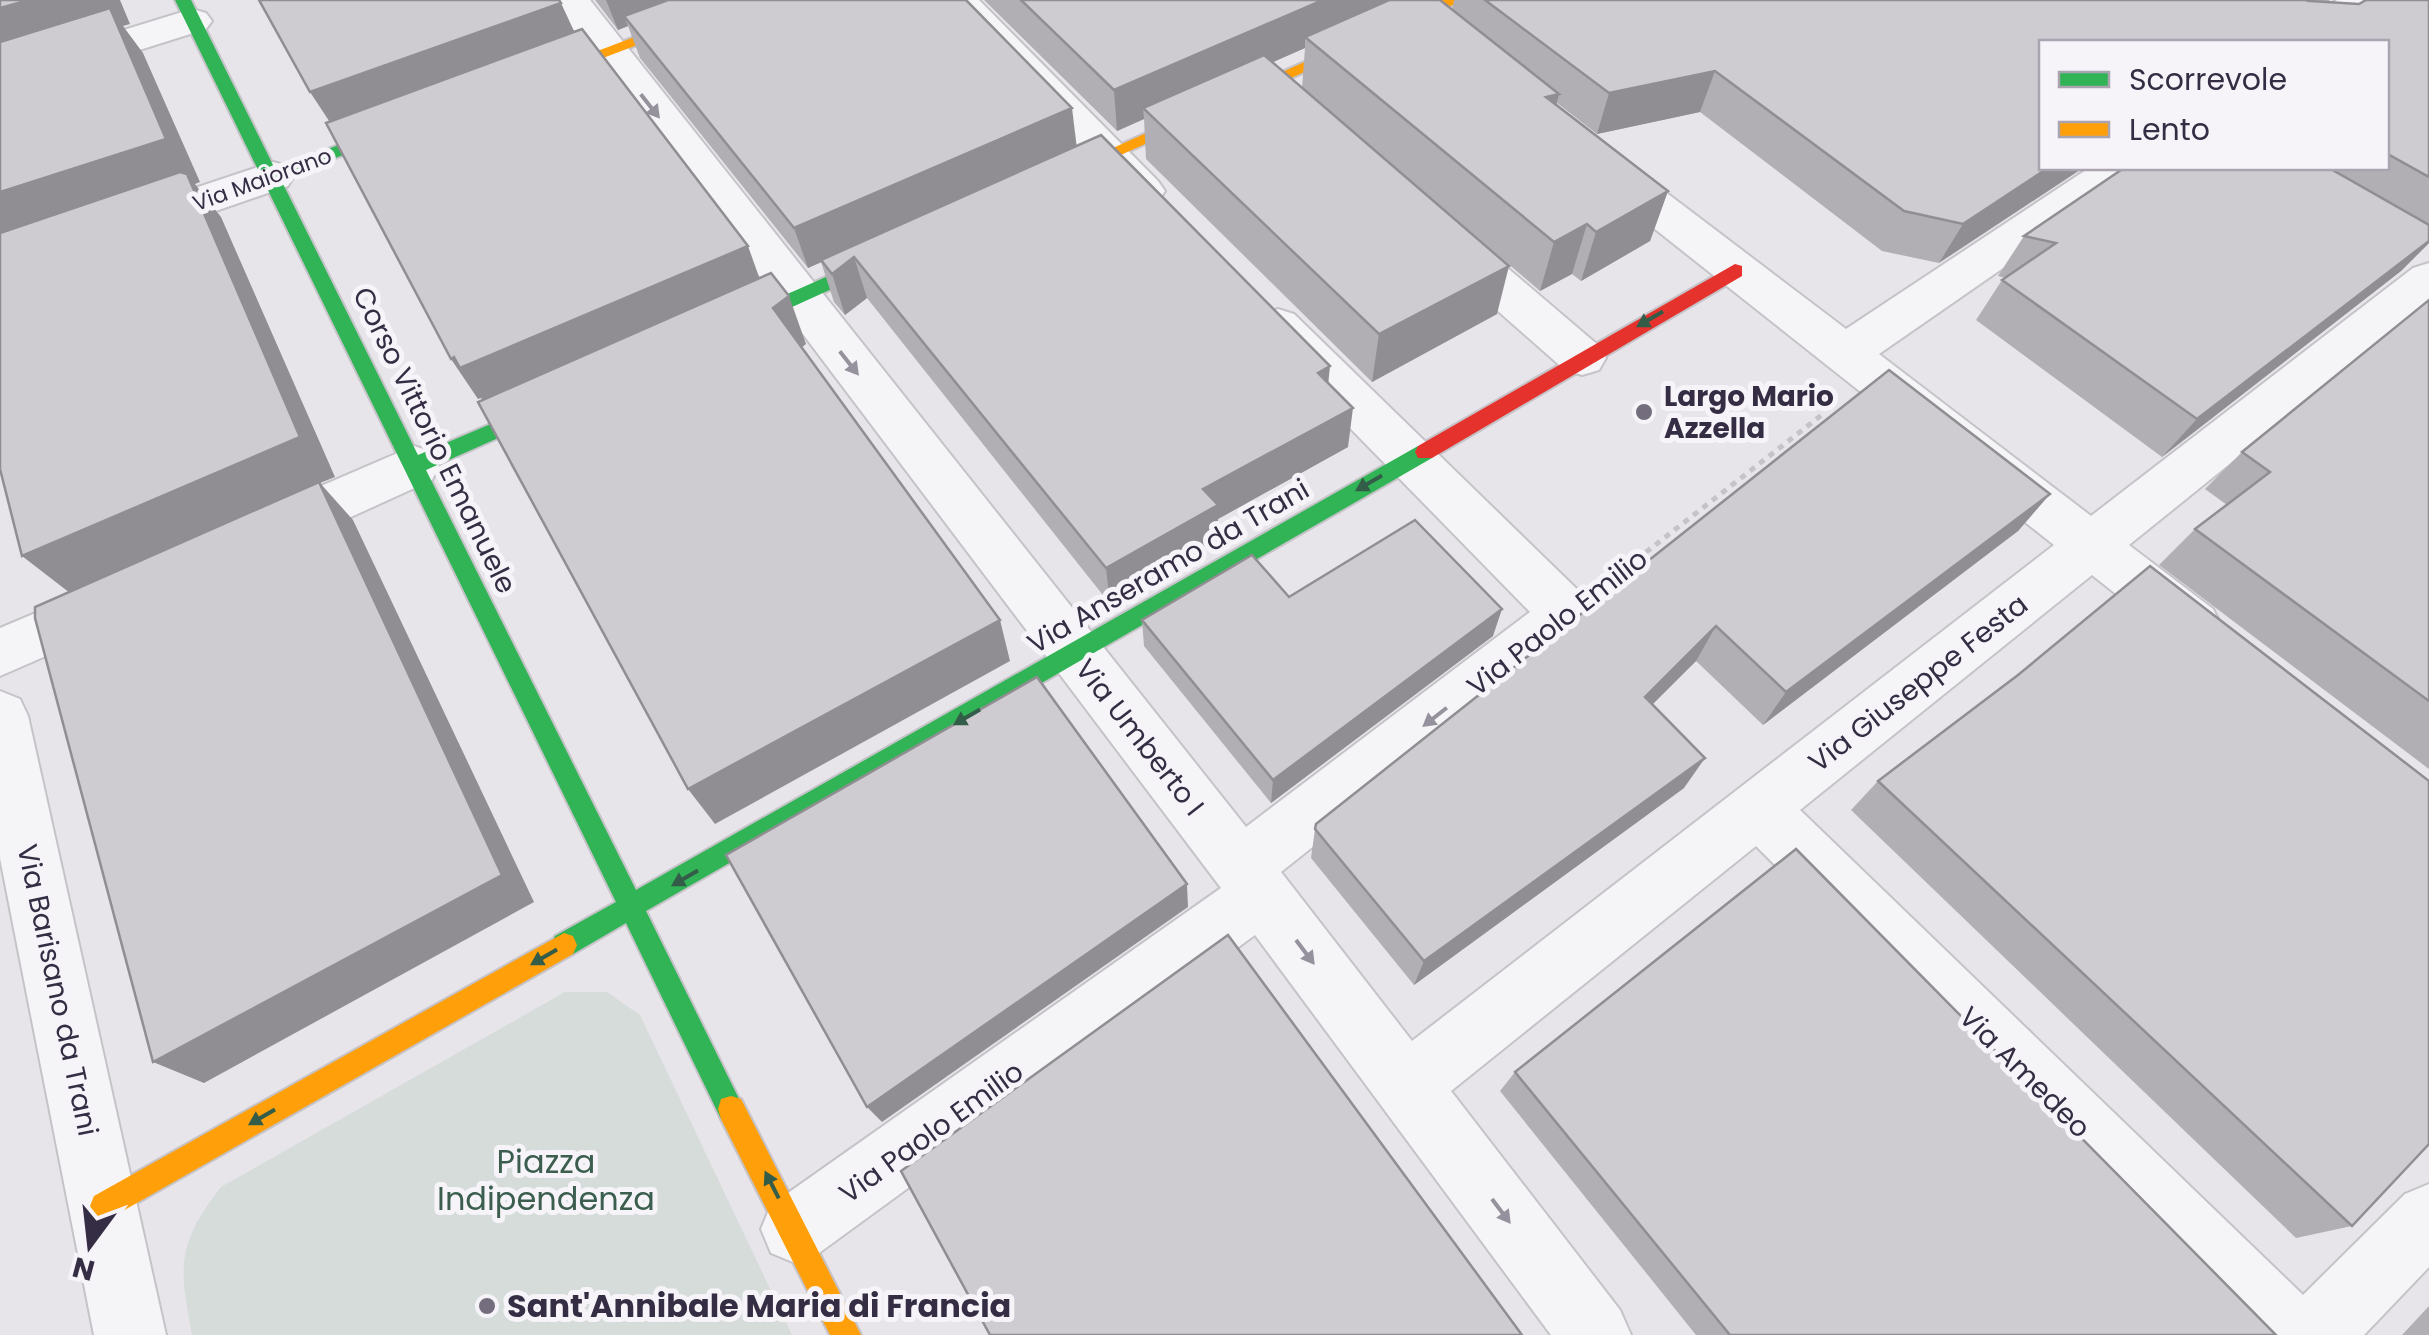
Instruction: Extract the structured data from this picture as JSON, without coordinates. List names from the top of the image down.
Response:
{
  "streets": {
    "street": [
      "Via Maiorano",
      "Corso Vittorio Emanuele",
      "Via Anseramo da Trani",
      "Via Paolo Emilio",
      "Via Giuseppe Festa",
      "Via Umberto I",
      "Via Barisano da Trani",
      "Via Amedeo"
    ]
  },
  "crossings": [
    ["Via Maiorano", "Corso Vittorio Emanuele"],
    ["Corso Vittorio Emanuele", "Via Anseramo da Trani"],
    ["Via Anseramo da Trani", "Via Umberto I"],
    ["Via Paolo Emilio", "Via Umberto I"],
    ["Via Giuseppe Festa", "Via Umberto I"],
    ["Via Giuseppe Festa", "Via Amedeo"]
  ],
  "one_way": ["Via Anseramo da Trani"],
  "parks": ["Piazza Indipendenza"],
  "places": ["Largo Mario Azzella", "Sant'Annibale Maria di Francia"],
  "legend": ["Scorrevole", "Lento"],
  "north": "bottom"
}
